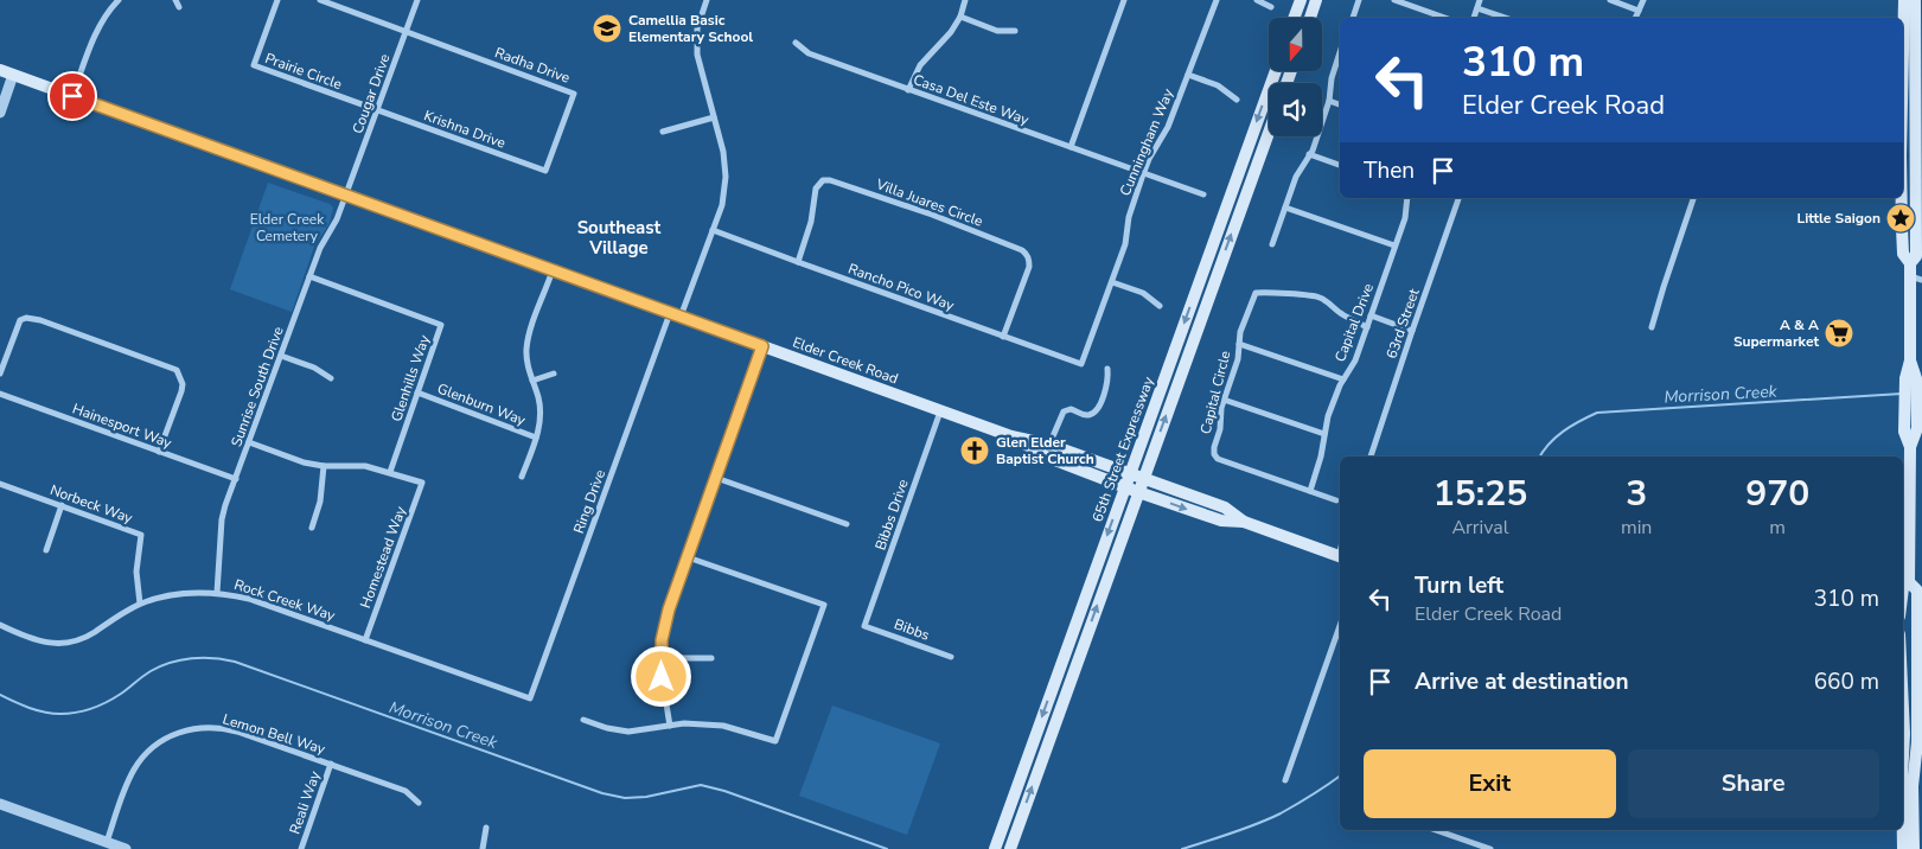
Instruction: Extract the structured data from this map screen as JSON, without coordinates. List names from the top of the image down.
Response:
{
  "streets": {
    "main road": ["Elder Creek Road", "65th Street Expressway"],
    "street": [
      "Radha Drive",
      "Prairie Circle",
      "Cougar Drive",
      "Casa Del Este Way",
      "Krishna Drive",
      "Cunningham Way",
      "Villa Juares Circle",
      "Rancho Pico Way",
      "Capital Drive",
      "63rd Street",
      "Glenhills Way",
      "Sunrise South Drive",
      "Capital Circle",
      "Glenburn Way",
      "Hainesport Way",
      "Ring Drive",
      "Norbeck Way",
      "Bibbs Drive",
      "Homestead Way",
      "Rock Creek Way",
      "Bibbs",
      "Lemon Bell Way",
      "Reali Way"
    ]
  },
  "crossings": [
    ["Radha Drive", "Cougar Drive"],
    ["Radha Drive", "Krishna Drive"],
    ["Prairie Circle", "Cougar Drive"],
    ["Prairie Circle", "Krishna Drive"],
    ["Cougar Drive", "Krishna Drive"],
    ["Cougar Drive", "Elder Creek Road"],
    ["Cougar Drive", "Sunrise South Drive"],
    ["Casa Del Este Way", "Cunningham Way"],
    ["Cunningham Way", "Rancho Pico Way"],
    ["Villa Juares Circle", "Rancho Pico Way"],
    ["Rancho Pico Way", "Ring Drive"],
    ["Capital Drive", "Capital Circle"],
    ["Elder Creek Road", "Sunrise South Drive"],
    ["Elder Creek Road", "65th Street Expressway"],
    ["Elder Creek Road", "Ring Drive"],
    ["Elder Creek Road", "Bibbs Drive"],
    ["Glenhills Way", "Sunrise South Drive"],
    ["Glenhills Way", "Glenburn Way"],
    ["Glenhills Way", "Homestead Way"],
    ["Sunrise South Drive", "Hainesport Way"],
    ["Sunrise South Drive", "Rock Creek Way"],
    ["Ring Drive", "Rock Creek Way"],
    ["Norbeck Way", "Rock Creek Way"],
    ["Bibbs Drive", "Bibbs"],
    ["Homestead Way", "Rock Creek Way"],
    ["Lemon Bell Way", "Reali Way"]
  ],
  "districts": ["Southeast Village"],
  "water": ["Morrison Creek"],
  "parks": ["Elder Creek Cemetery"],
  "places": {
    "school or university": ["Camellia Basic Elementary School"],
    "place": ["Little Saigon"],
    "supermarket": ["A & A Supermarket"],
    "church": ["Glen Elder Baptist Church"]
  },
  "north": "bottom",
  "page": {
    "turn": ["310 m", "Elder Creek Road"],
    "then": "Then",
    "eta": [
      "15:25",
      "Arrival",
      "3",
      "min",
      "970",
      "m"
    ],
    "list": [
      {
        "name": "Turn left",
        "note": "Elder Creek Road",
        "value": "310 m"
      },
      {
        "name": "Arrive at destination",
        "value": "660 m"
      }
    ],
    "buttons": ["Exit", "Share"]
  }
}
